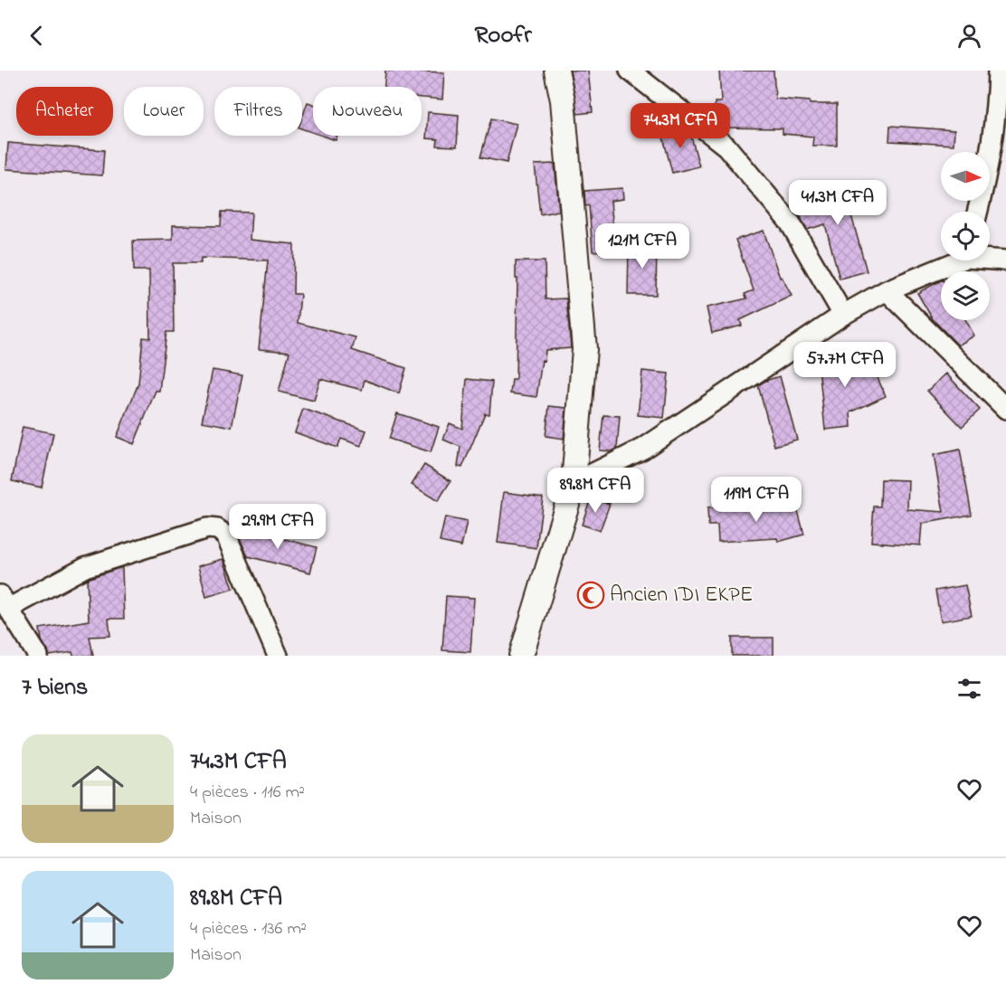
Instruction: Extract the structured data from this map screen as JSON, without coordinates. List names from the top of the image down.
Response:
{
  "places": {
    "mosque": ["Ancien IDI EKPE"]
  },
  "north": "right",
  "page": {
    "header": "Roofr",
    "chip": [
      "Acheter",
      "Louer",
      "Filtres",
      "Nouveau"
    ],
    "price": [
      "74.3M CFA",
      "41.3M CFA",
      "121M CFA",
      "57.7M CFA",
      "89.8M CFA",
      "119M CFA",
      "29.9M CFA"
    ],
    "heading": "7 biens",
    "list": [
      {
        "name": "74.3M CFA",
        "note": "4 pièces · 116 m² · Maison"
      },
      {
        "name": "89.8M CFA",
        "note": "4 pièces · 136 m² · Maison"
      }
    ]
  }
}
